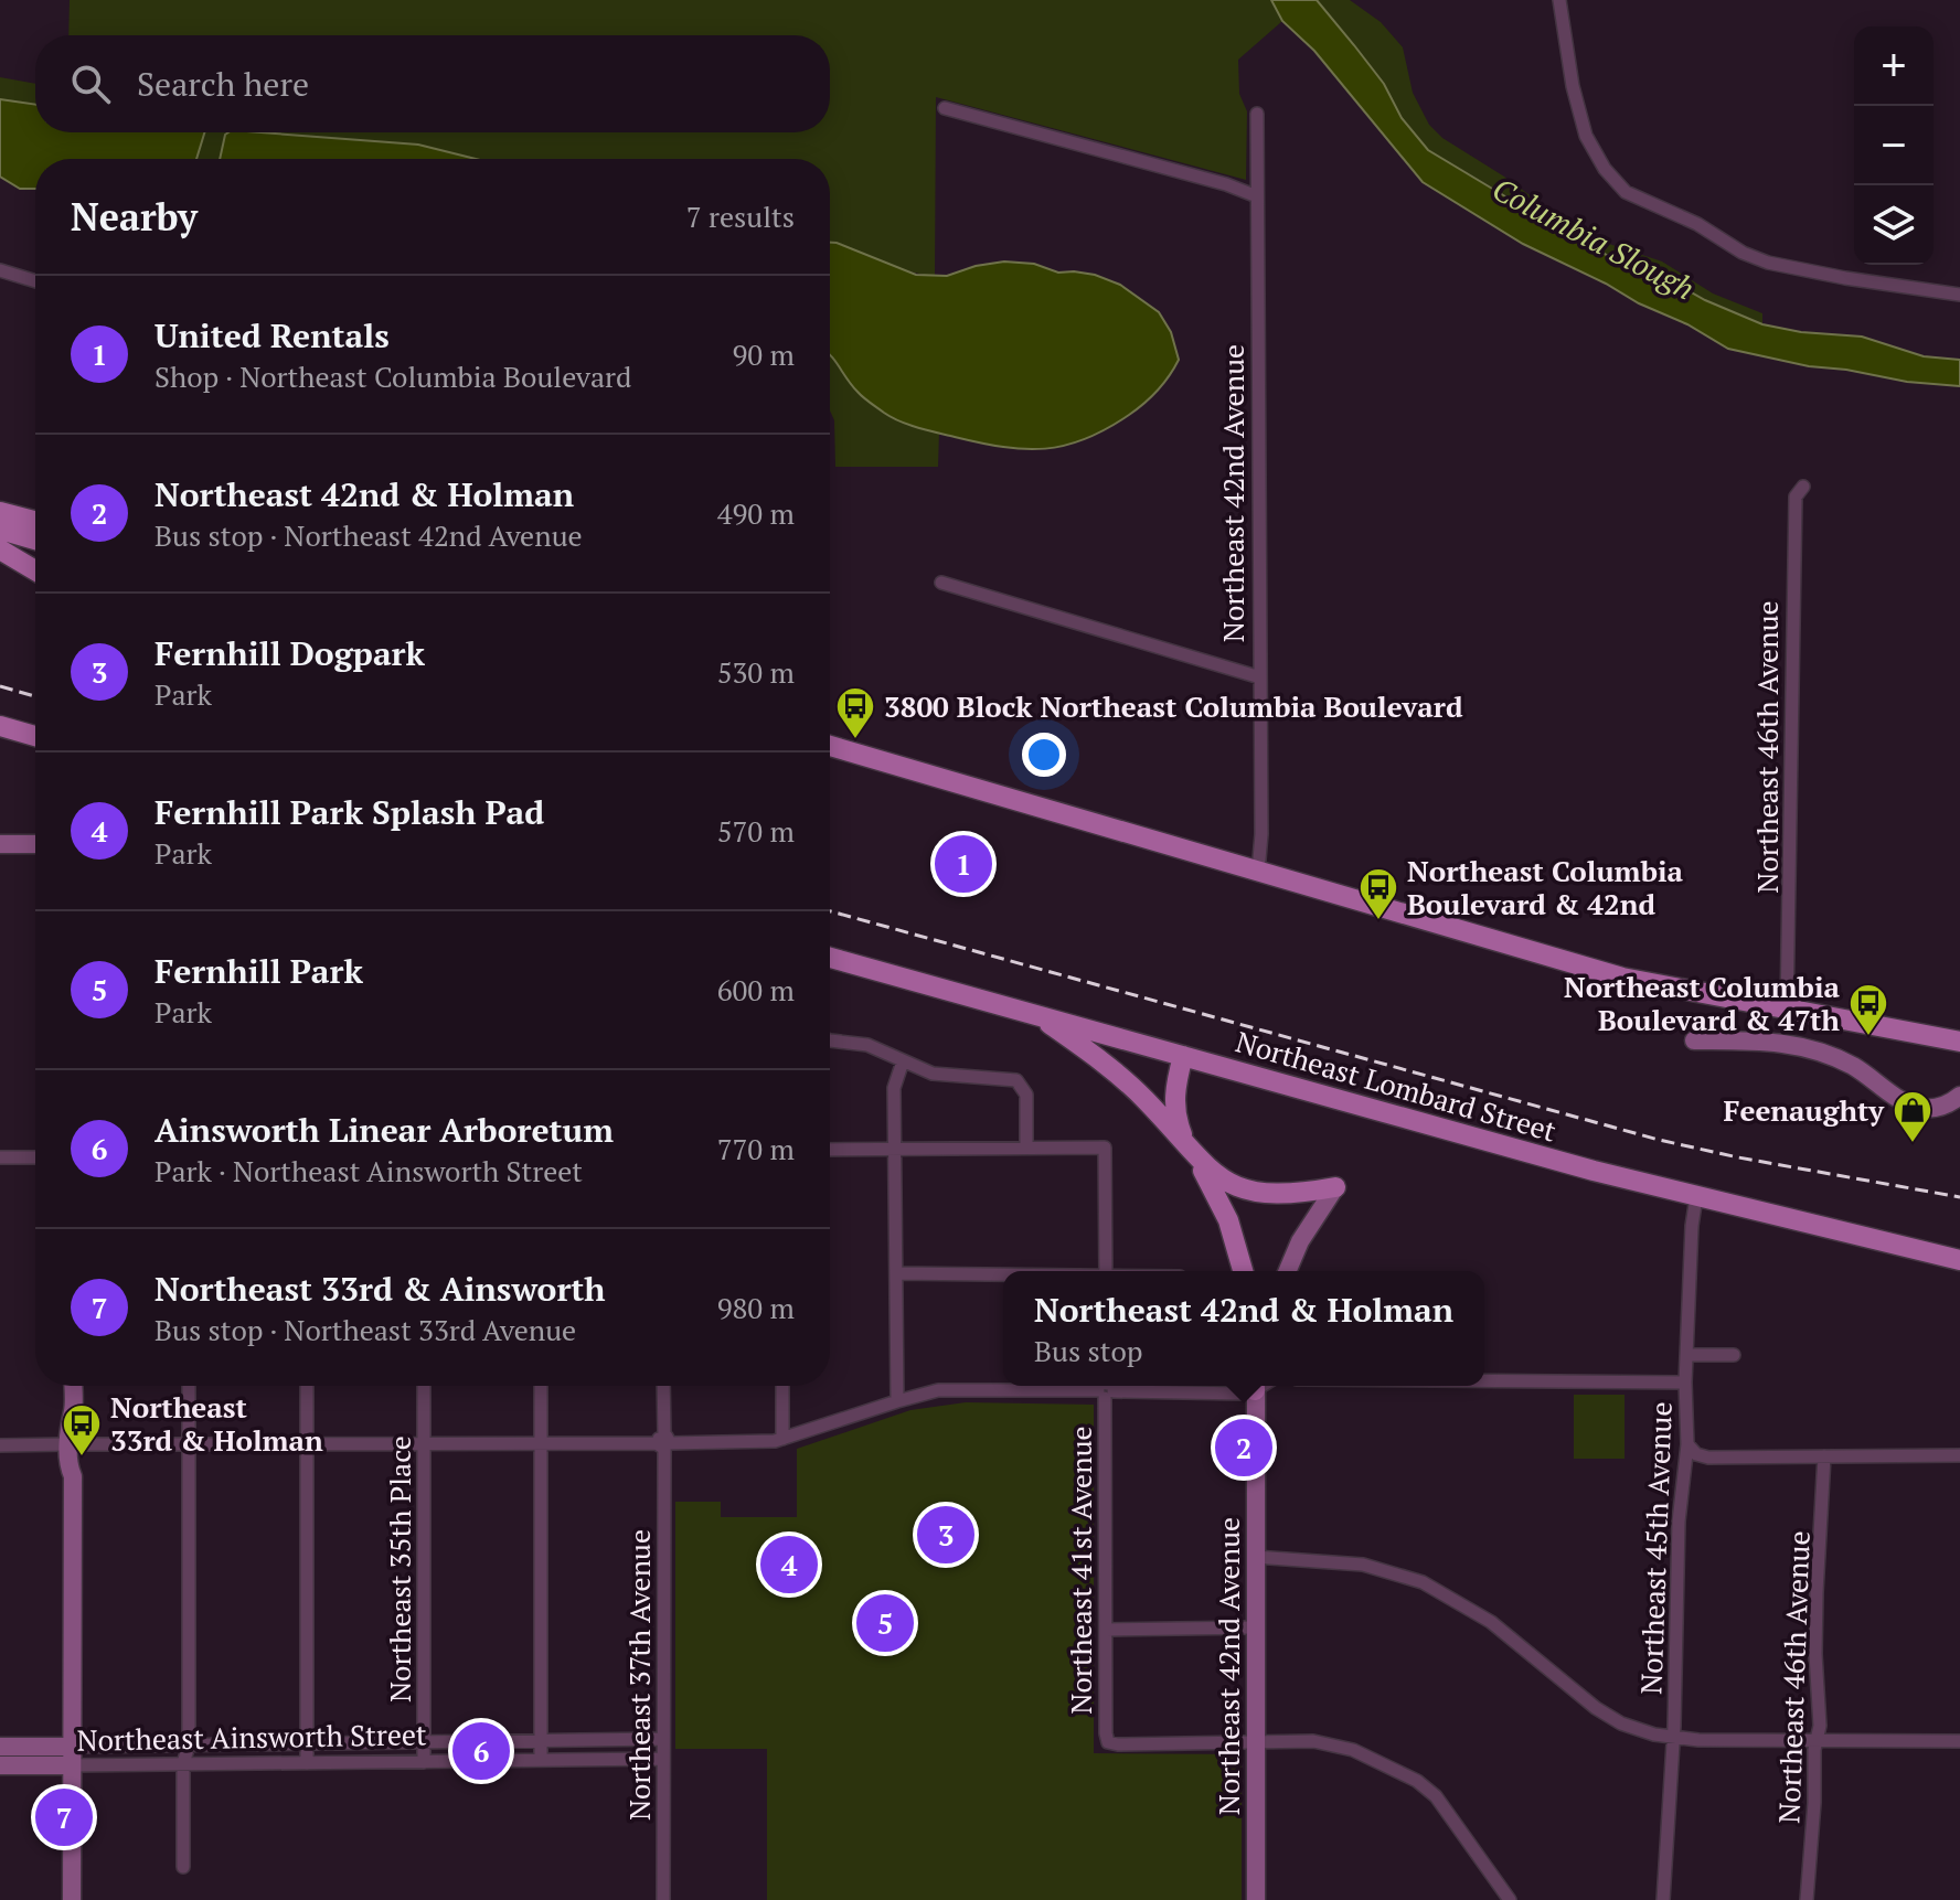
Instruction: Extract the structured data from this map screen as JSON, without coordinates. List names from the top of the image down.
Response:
{
  "streets": {
    "main road": ["Northeast Lombard Street"],
    "street": [
      "Northeast 42nd Avenue",
      "Northeast 46th Avenue",
      "Northeast 45th Avenue",
      "Northeast 35th Place",
      "Northeast 41st Avenue",
      "Northeast 37th Avenue",
      "Northeast Ainsworth Street"
    ]
  },
  "crossings": [
    ["Northeast 42nd Avenue", "Northeast 41st Avenue"],
    ["Northeast Lombard Street", "Northeast 45th Avenue"],
    ["Northeast 35th Place", "Northeast Ainsworth Street"],
    ["Northeast 37th Avenue", "Northeast Ainsworth Street"]
  ],
  "water": ["Columbia Slough"],
  "places": {
    "bus stop": [
      "3800 Block Northeast Columbia Boulevard",
      "Northeast Columbia Boulevard & 42nd",
      "Northeast Columbia Boulevard & 47th",
      "Northeast 33rd & Holman"
    ],
    "shop": ["Feenaughty"]
  },
  "page": {
    "map_buttons": ["+", "−"],
    "search": "Search here",
    "heading": ["Nearby", "7 results"],
    "list": [
      {
        "mark": "1",
        "name": "United Rentals",
        "note": "Shop · Northeast Columbia Boulevard",
        "value": "90 m"
      },
      {
        "mark": "2",
        "name": "Northeast 42nd & Holman",
        "note": "Bus stop · Northeast 42nd Avenue",
        "value": "490 m"
      },
      {
        "mark": "3",
        "name": "Fernhill Dogpark",
        "note": "Park",
        "value": "530 m"
      },
      {
        "mark": "4",
        "name": "Fernhill Park Splash Pad",
        "note": "Park",
        "value": "570 m"
      },
      {
        "mark": "5",
        "name": "Fernhill Park",
        "note": "Park",
        "value": "600 m"
      },
      {
        "mark": "6",
        "name": "Ainsworth Linear Arboretum",
        "note": "Park · Northeast Ainsworth Street",
        "value": "770 m"
      },
      {
        "mark": "7",
        "name": "Northeast 33rd & Ainsworth",
        "note": "Bus stop · Northeast 33rd Avenue",
        "value": "980 m"
      }
    ],
    "pins": [
      "1",
      "2",
      "3",
      "4",
      "5",
      "6",
      "7"
    ],
    "popup": ["Northeast 42nd & Holman", "Bus stop"]
  }
}
